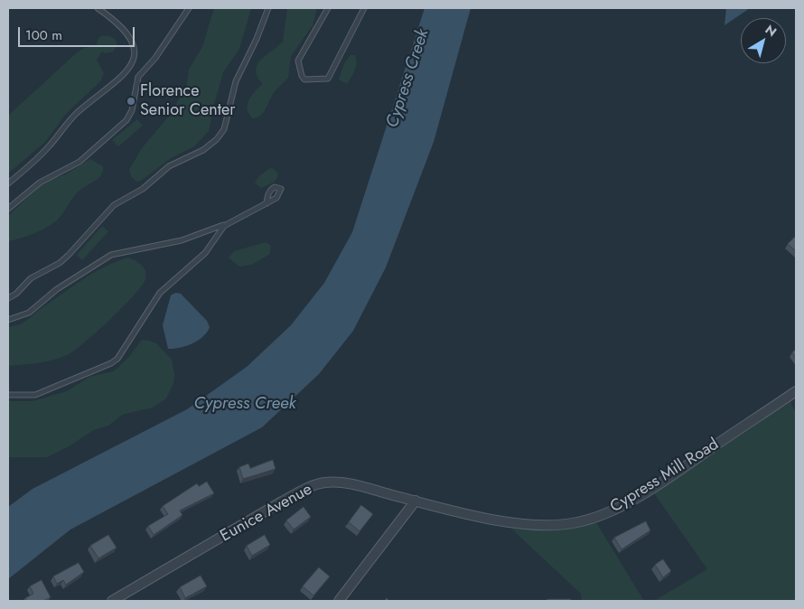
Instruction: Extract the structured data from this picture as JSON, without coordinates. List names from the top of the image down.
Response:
{
  "streets": {
    "street": ["Cypress Mill Road", "Eunice Avenue"]
  },
  "crossings": [
    ["Cypress Mill Road", "Eunice Avenue"]
  ],
  "water": ["Cypress Creek"],
  "places": ["Florence Senior Center"],
  "scale_bar": "100 m",
  "north": "top right"
}
